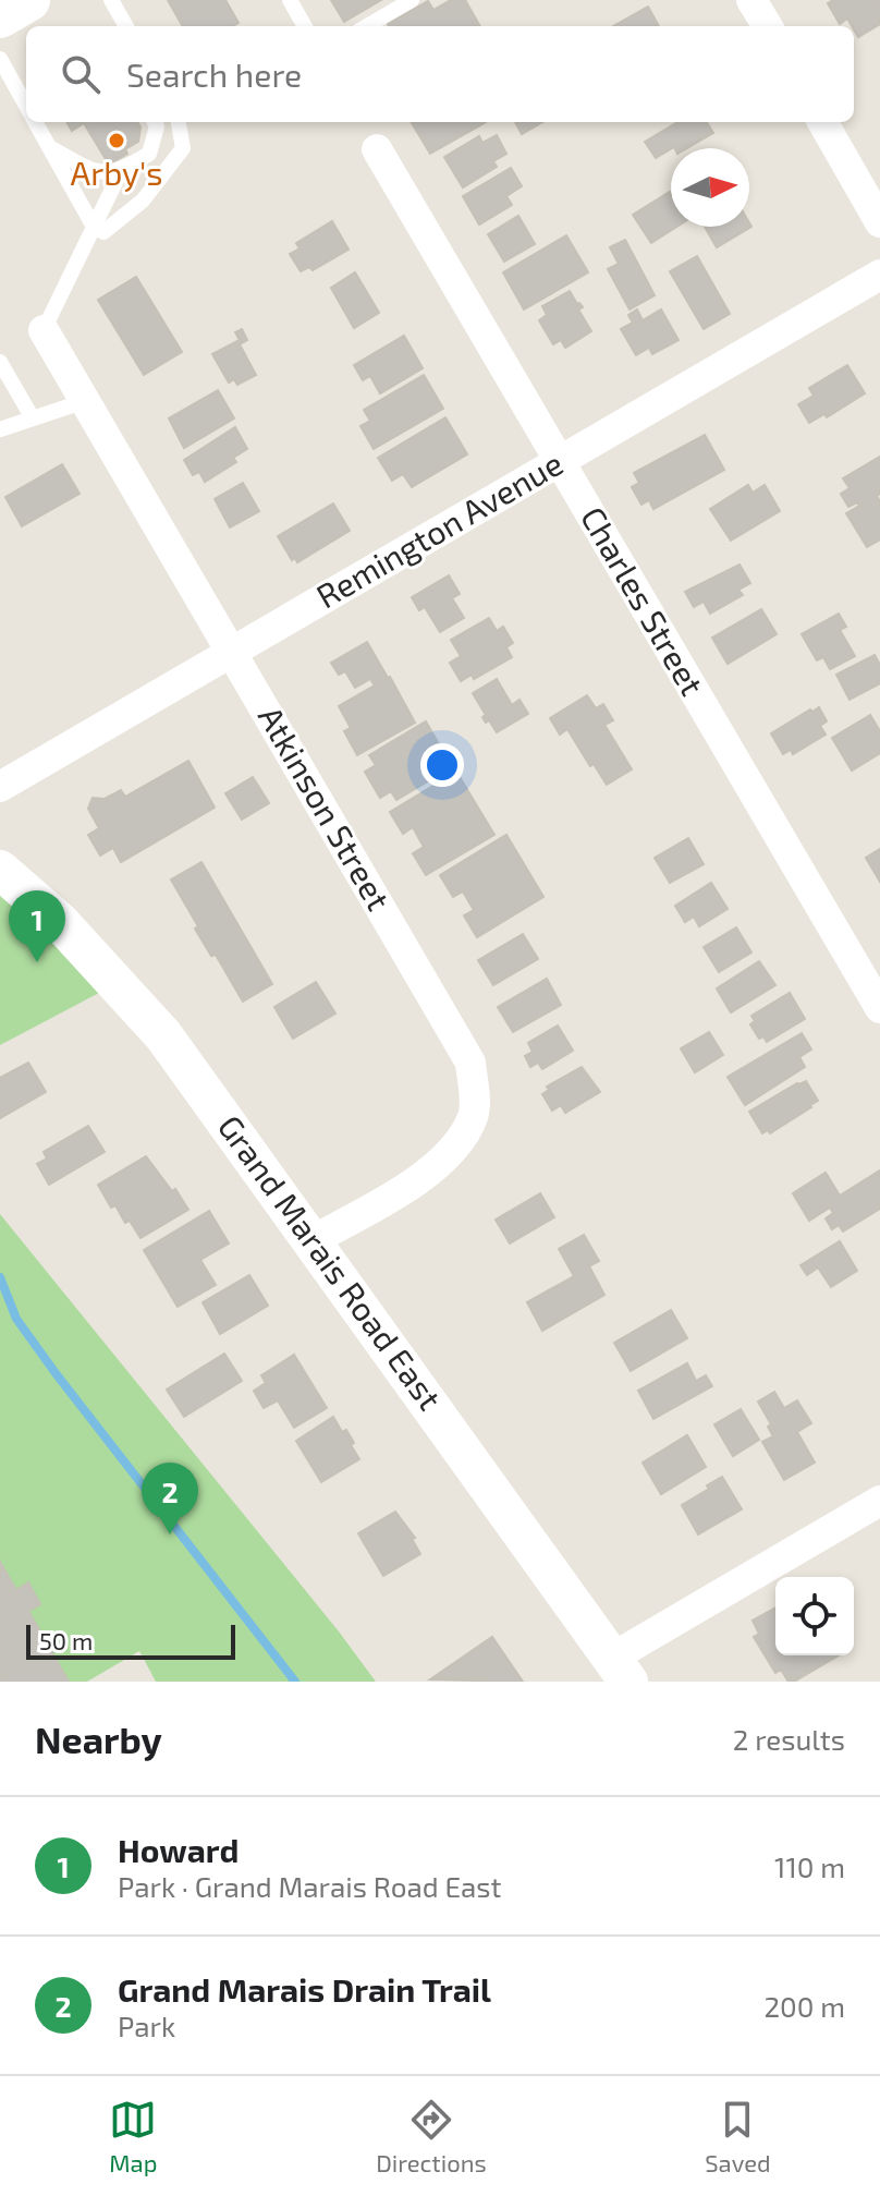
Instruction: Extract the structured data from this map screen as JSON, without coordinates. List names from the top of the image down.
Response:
{
  "streets": {
    "street": [
      "Remington Avenue",
      "Charles Street",
      "Atkinson Street",
      "Grand Marais Road East"
    ]
  },
  "crossings": [
    ["Remington Avenue", "Charles Street"],
    ["Remington Avenue", "Atkinson Street"],
    ["Atkinson Street", "Grand Marais Road East"]
  ],
  "places": ["Arby's"],
  "scale_bar": "50 m",
  "north": "right",
  "page": {
    "search": "Search here",
    "pins": ["1", "2"],
    "scale": "50 m",
    "heading": ["Nearby", "2 results"],
    "list": [
      {
        "mark": "1",
        "name": "Howard",
        "note": "Park · Grand Marais Road East",
        "value": "110 m"
      },
      {
        "mark": "2",
        "name": "Grand Marais Drain Trail",
        "note": "Park",
        "value": "200 m"
      }
    ],
    "nav": ["Map", "Directions", "Saved"]
  }
}
